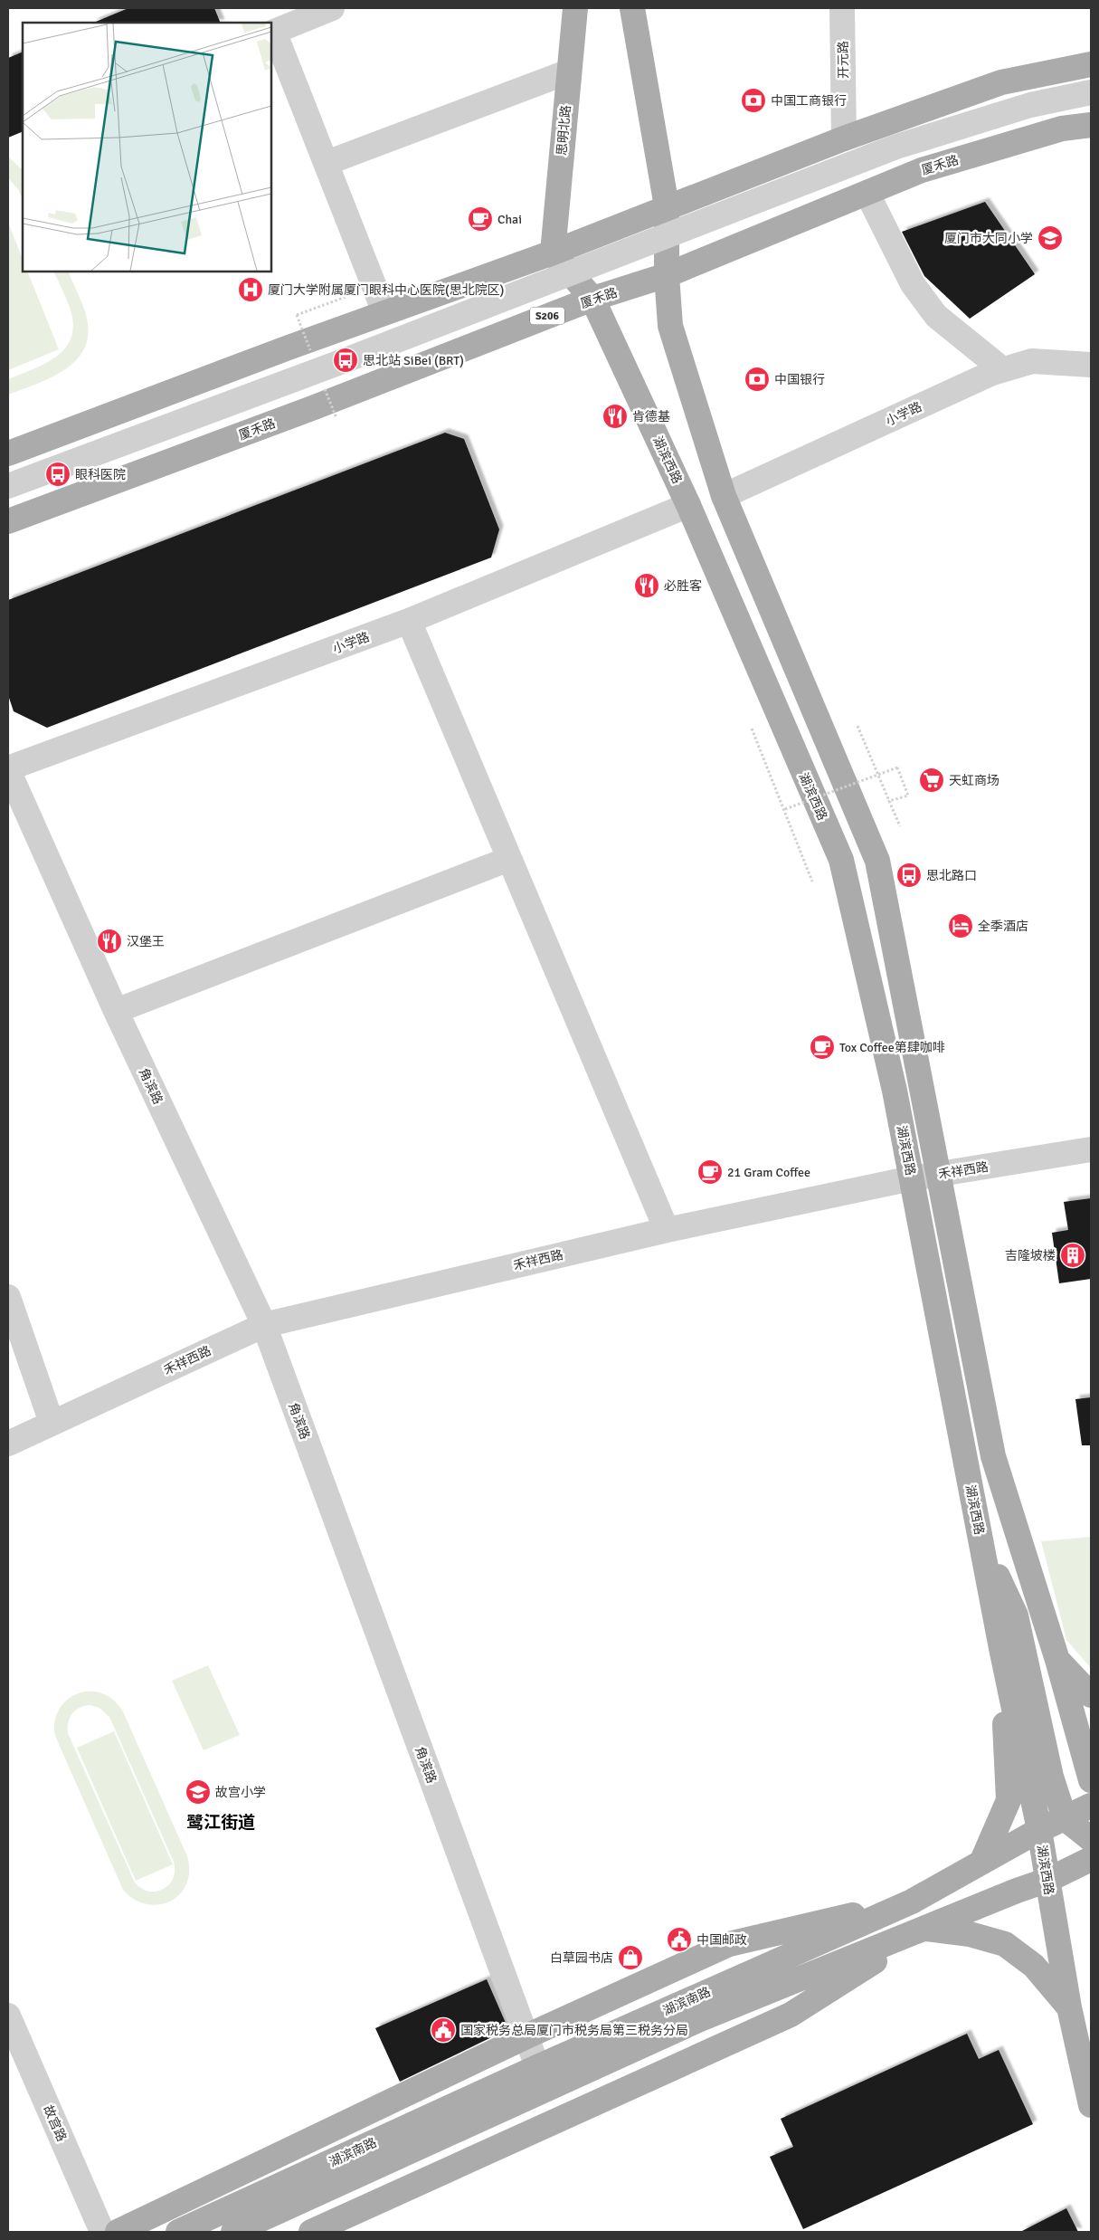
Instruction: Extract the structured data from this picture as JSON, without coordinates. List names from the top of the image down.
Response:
{
  "streets": {
    "main road": [
      "思明北路",
      "厦禾路",
      "S206",
      "湖滨西路",
      "湖滨南路"
    ],
    "street": [
      "开元路",
      "小学路",
      "角滨路",
      "禾祥西路",
      "故宫路"
    ]
  },
  "crossings": [
    ["思明北路", "湖滨西路"],
    ["厦禾路", "湖滨西路"],
    ["小学路", "湖滨西路"],
    ["小学路", "角滨路"],
    ["湖滨西路", "禾祥西路"],
    ["湖滨西路", "湖滨南路"],
    ["角滨路", "禾祥西路"],
    ["角滨路", "湖滨南路"]
  ],
  "districts": ["鹭江街道"],
  "places": {
    "bank": ["中国工商银行", "中国银行"],
    "cafe": ["Chai", "Tox Coffee第肆咖啡", "21 Gram Coffee"],
    "school or university": ["厦门市大同小学", "故宫小学"],
    "hospital": ["厦门大学附属厦门眼科中心医院(思北院区)"],
    "bus stop": ["思北站 SiBei (BRT)", "眼科医院", "思北路口"],
    "restaurant": ["肯德基", "必胜客", "汉堡王"],
    "supermarket": ["天虹商场"],
    "hotel": ["全季酒店"],
    "building": ["吉隆坡楼"],
    "public building": ["中国邮政", "国家税务总局厦门市税务局第三税务分局"],
    "shop": ["白草园书店"]
  }
}
